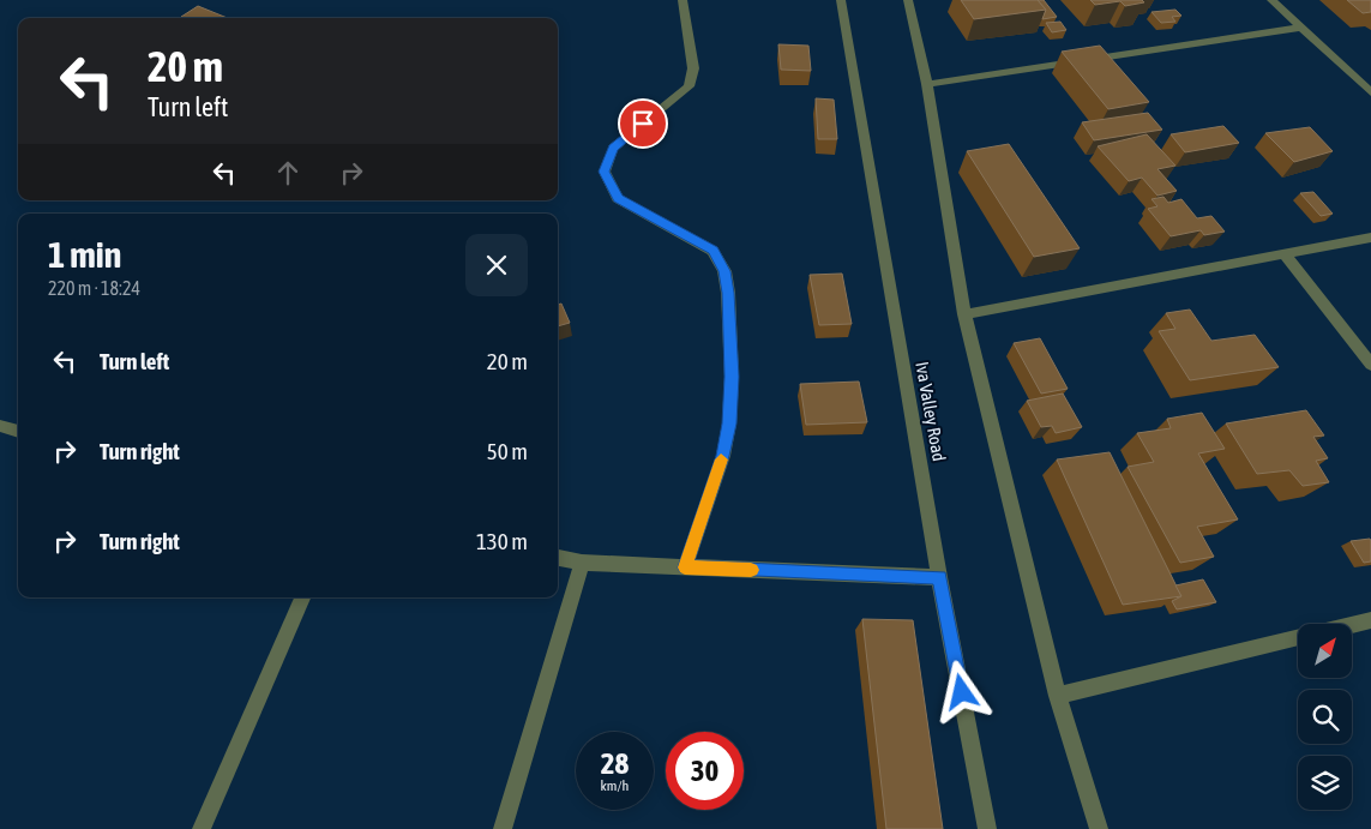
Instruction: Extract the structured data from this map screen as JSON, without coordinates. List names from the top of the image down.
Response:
{
  "streets": {
    "street": ["Iva Valley Road"]
  },
  "north": "top right",
  "page": {
    "turn": ["20 m", "Turn left"],
    "heading": ["1 min", "220 m · 18:24"],
    "list": [
      {
        "name": "Turn left",
        "value": "20 m"
      },
      {
        "name": "Turn right",
        "value": "50 m"
      },
      {
        "name": "Turn right",
        "value": "130 m"
      }
    ],
    "speed": "28 km/h",
    "limit": "30"
  }
}
